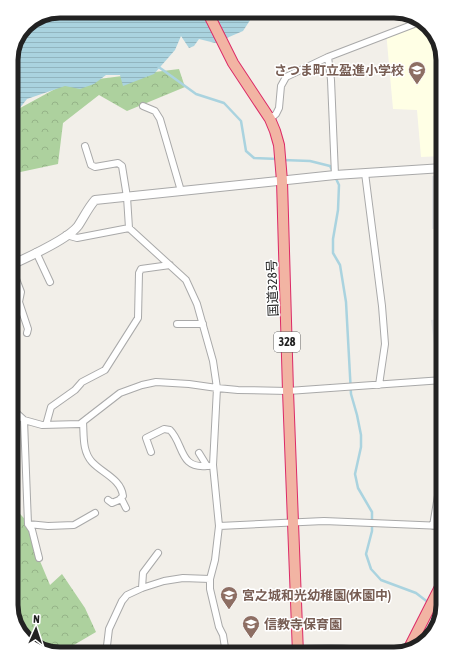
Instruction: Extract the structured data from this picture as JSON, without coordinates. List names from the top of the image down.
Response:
{
  "streets": {
    "highway": ["国道328号", "328"]
  },
  "places": {
    "school or university": ["さつま町立盈進小学校", "宮之城和光幼稚園(休園中)", "信教寺保育園"]
  },
  "north": "top"
}
